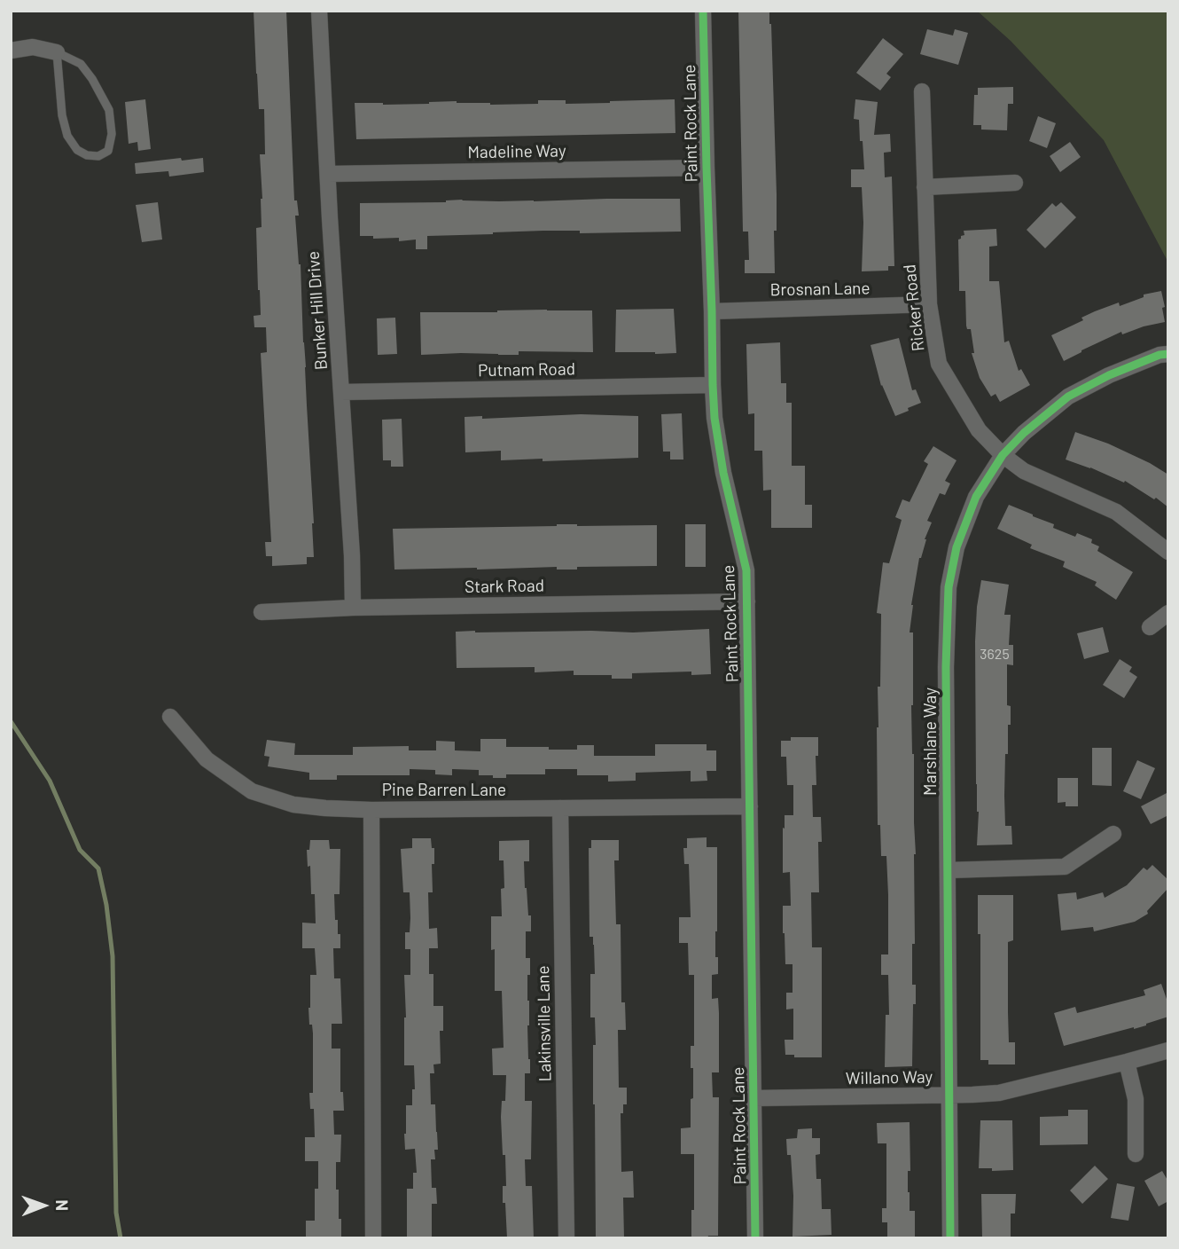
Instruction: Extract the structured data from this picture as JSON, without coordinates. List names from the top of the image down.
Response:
{
  "streets": {
    "street": [
      "Paint Rock Lane",
      "Madeline Way",
      "Brosnan Lane",
      "Ricker Road",
      "Bunker Hill Drive",
      "Putnam Road",
      "Stark Road",
      "Marshlane Way",
      "Pine Barren Lane",
      "Lakinsville Lane",
      "Willano Way"
    ]
  },
  "crossings": [
    ["Paint Rock Lane", "Madeline Way"],
    ["Paint Rock Lane", "Brosnan Lane"],
    ["Paint Rock Lane", "Putnam Road"],
    ["Paint Rock Lane", "Stark Road"],
    ["Paint Rock Lane", "Pine Barren Lane"],
    ["Paint Rock Lane", "Willano Way"],
    ["Madeline Way", "Bunker Hill Drive"],
    ["Brosnan Lane", "Ricker Road"],
    ["Ricker Road", "Marshlane Way"],
    ["Bunker Hill Drive", "Putnam Road"],
    ["Bunker Hill Drive", "Stark Road"],
    ["Marshlane Way", "Willano Way"],
    ["Pine Barren Lane", "Lakinsville Lane"]
  ],
  "house_numbers": ["3625"],
  "north": "right"
}
